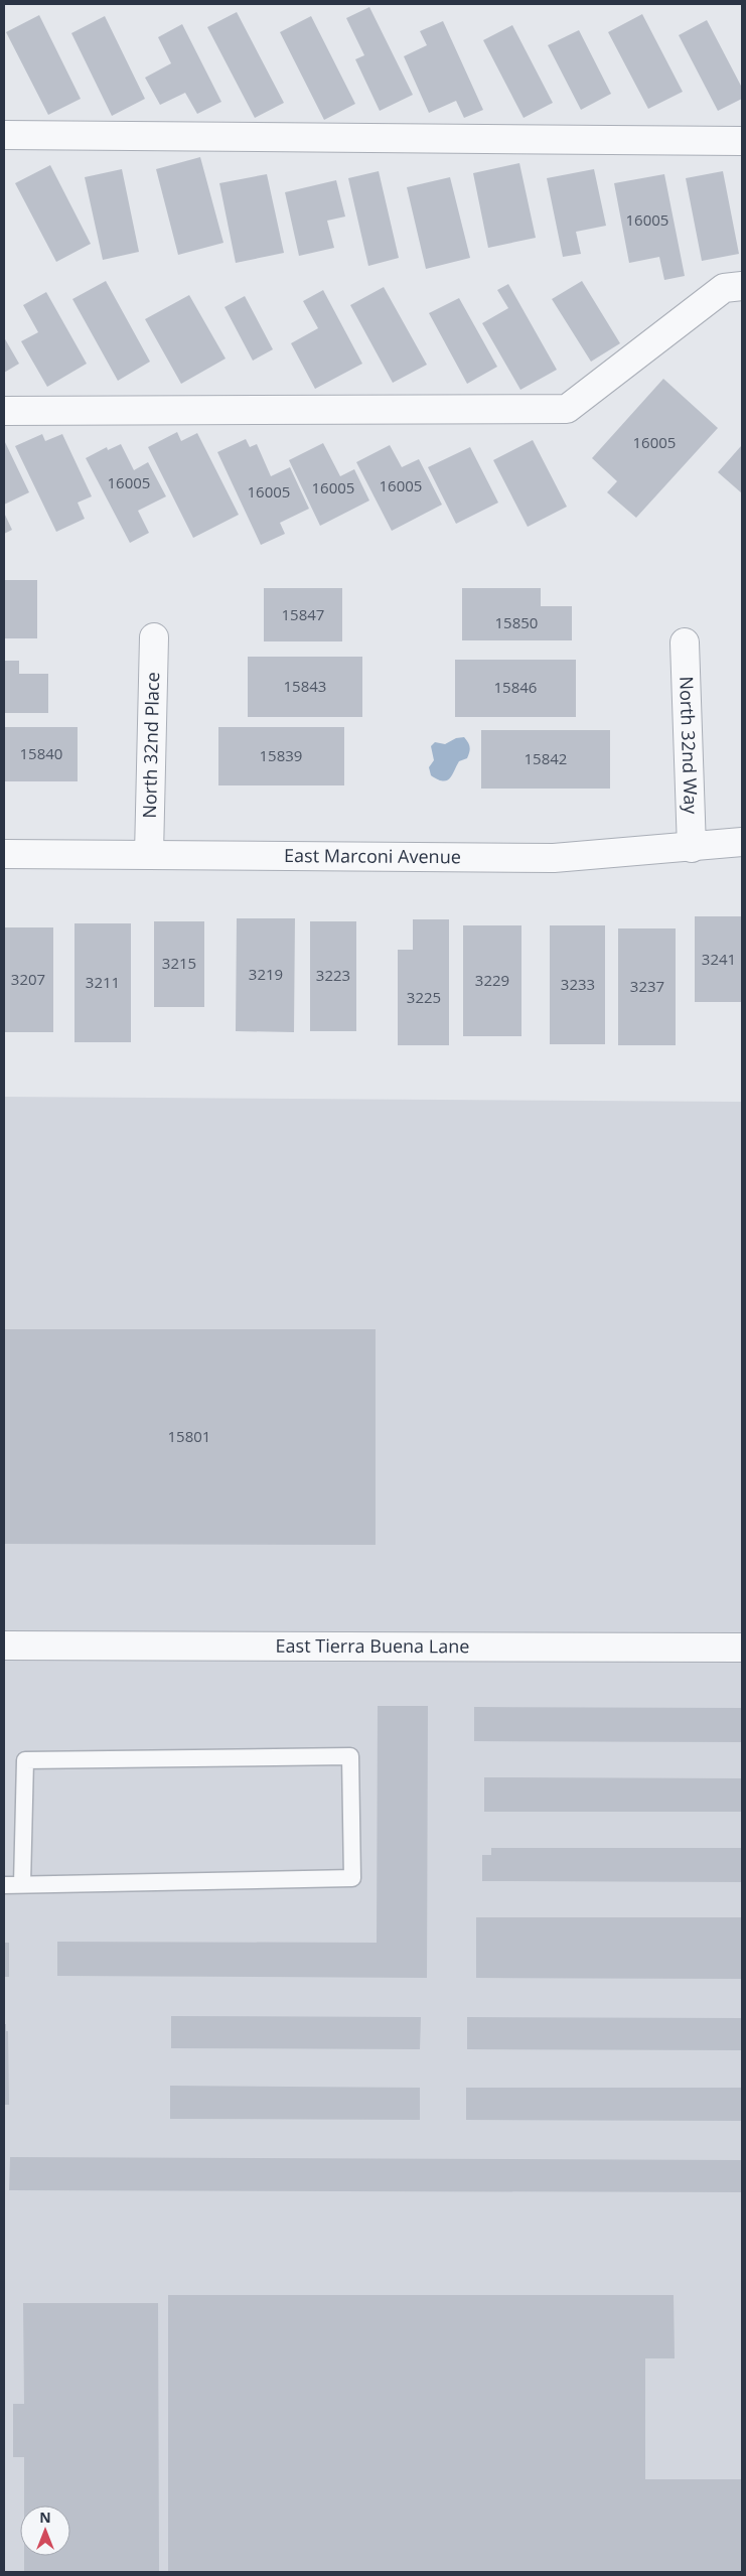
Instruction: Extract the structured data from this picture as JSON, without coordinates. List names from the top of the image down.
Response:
{
  "streets": {
    "street": [
      "North 32nd Place",
      "North 32nd Way",
      "East Marconi Avenue",
      "East Tierra Buena Lane"
    ]
  },
  "crossings": [
    ["North 32nd Place", "East Marconi Avenue"],
    ["North 32nd Way", "East Marconi Avenue"]
  ],
  "house_numbers": [
    "16005",
    "16005",
    "16005",
    "16005",
    "16005",
    "16005",
    "15847",
    "15850",
    "15843",
    "15846",
    "15840",
    "15839",
    "15842",
    "3241",
    "3215",
    "3219",
    "3223",
    "3207",
    "3229",
    "3211",
    "3233",
    "3237",
    "3225",
    "15801"
  ],
  "north": "top"
}
